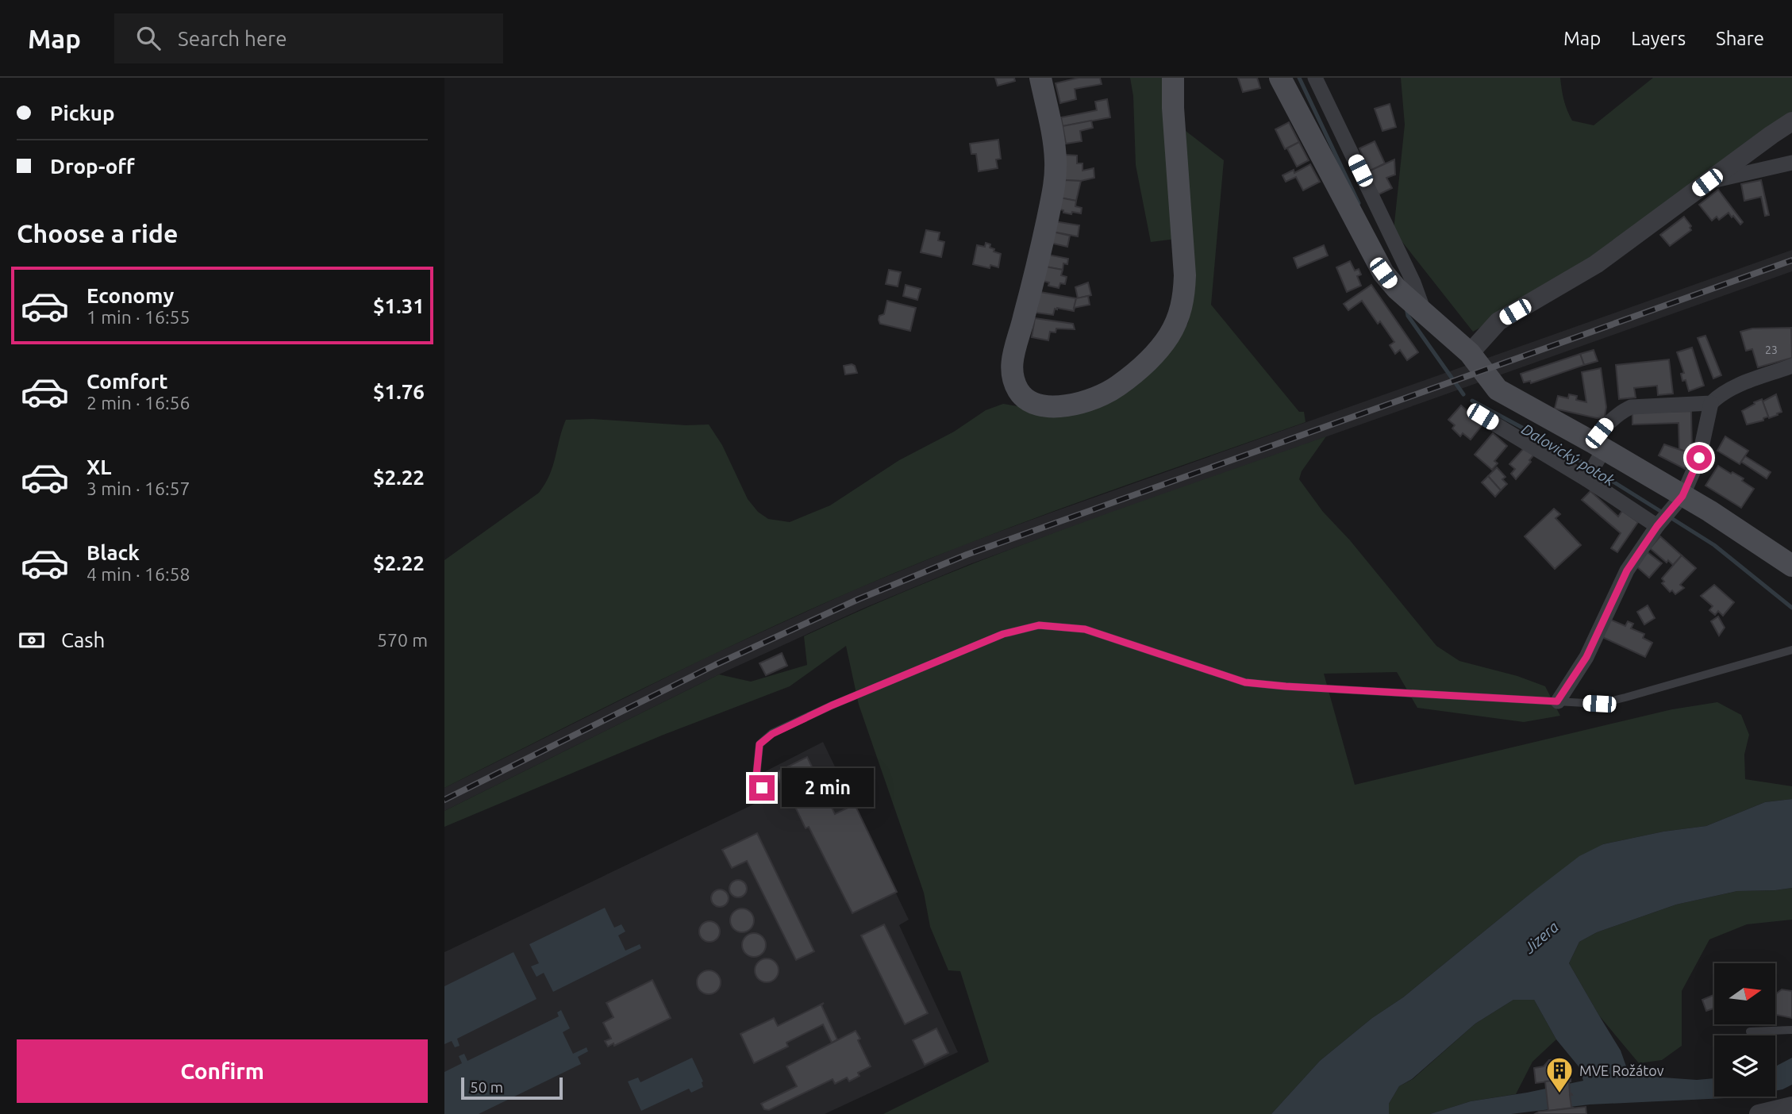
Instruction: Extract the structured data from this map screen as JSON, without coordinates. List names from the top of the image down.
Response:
{
  "water": ["Dalovický potok", "Jizera"],
  "places": {
    "building": ["MVE Rožátov"]
  },
  "house_numbers": ["23"],
  "scale_bar": "50 m",
  "north": "right",
  "page": {
    "header": "Map",
    "search": "Search here",
    "nav": ["Map", "Layers", "Share"],
    "banner": ["Pickup", "Drop-off"],
    "heading": "Choose a ride",
    "list": [
      {
        "name": "Economy",
        "note": "1 min · 16:55",
        "value": "$1.31"
      },
      {
        "name": "Comfort",
        "note": "2 min · 16:56",
        "value": "$1.76"
      },
      {
        "name": "XL",
        "note": "3 min · 16:57",
        "value": "$2.22"
      },
      {
        "name": "Black",
        "note": "4 min · 16:58",
        "value": "$2.22"
      }
    ],
    "pay": ["Cash", "570 m"],
    "bubble": "2 min",
    "buttons": "Confirm",
    "scale": "50 m"
  }
}
